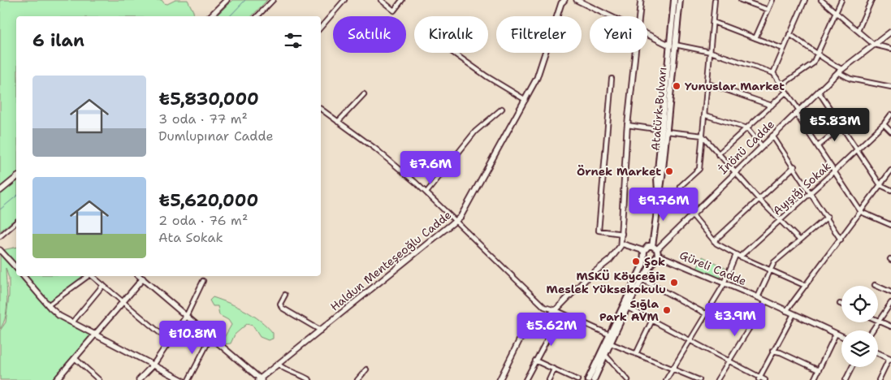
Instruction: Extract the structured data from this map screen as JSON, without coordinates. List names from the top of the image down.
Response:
{
  "streets": {
    "main road": ["Atatürk Bulvarı"],
    "street": [
      "İnönü Cadde",
      "Ayışığı Sokak",
      "Haldun Menteşeoğlu Cadde",
      "Güreli Cadde"
    ]
  },
  "crossings": [
    ["Atatürk Bulvarı", "İnönü Cadde"],
    ["Atatürk Bulvarı", "Güreli Cadde"],
    ["İnönü Cadde", "Güreli Cadde"],
    ["Ayışığı Sokak", "Güreli Cadde"]
  ],
  "places": [
    "Yunuslar Market",
    "Örnek Market",
    "Şok",
    "MSKÜ Köyceğiz Meslek Yüksekokulu",
    "Sığla Park AVM"
  ],
  "page": {
    "chip": [
      "Satılık",
      "Kiralık",
      "Filtreler",
      "Yeni"
    ],
    "heading": "6 ilan",
    "list": [
      {
        "name": "₺5,830,000",
        "note": "3 oda · 77 m² · Dumlupınar Cadde"
      },
      {
        "name": "₺5,620,000",
        "note": "2 oda · 76 m² · Ata Sokak"
      }
    ],
    "price": [
      "₺5.83M",
      "₺7.6M",
      "₺9.76M",
      "₺3.9M",
      "₺5.62M",
      "₺10.8M"
    ]
  }
}
